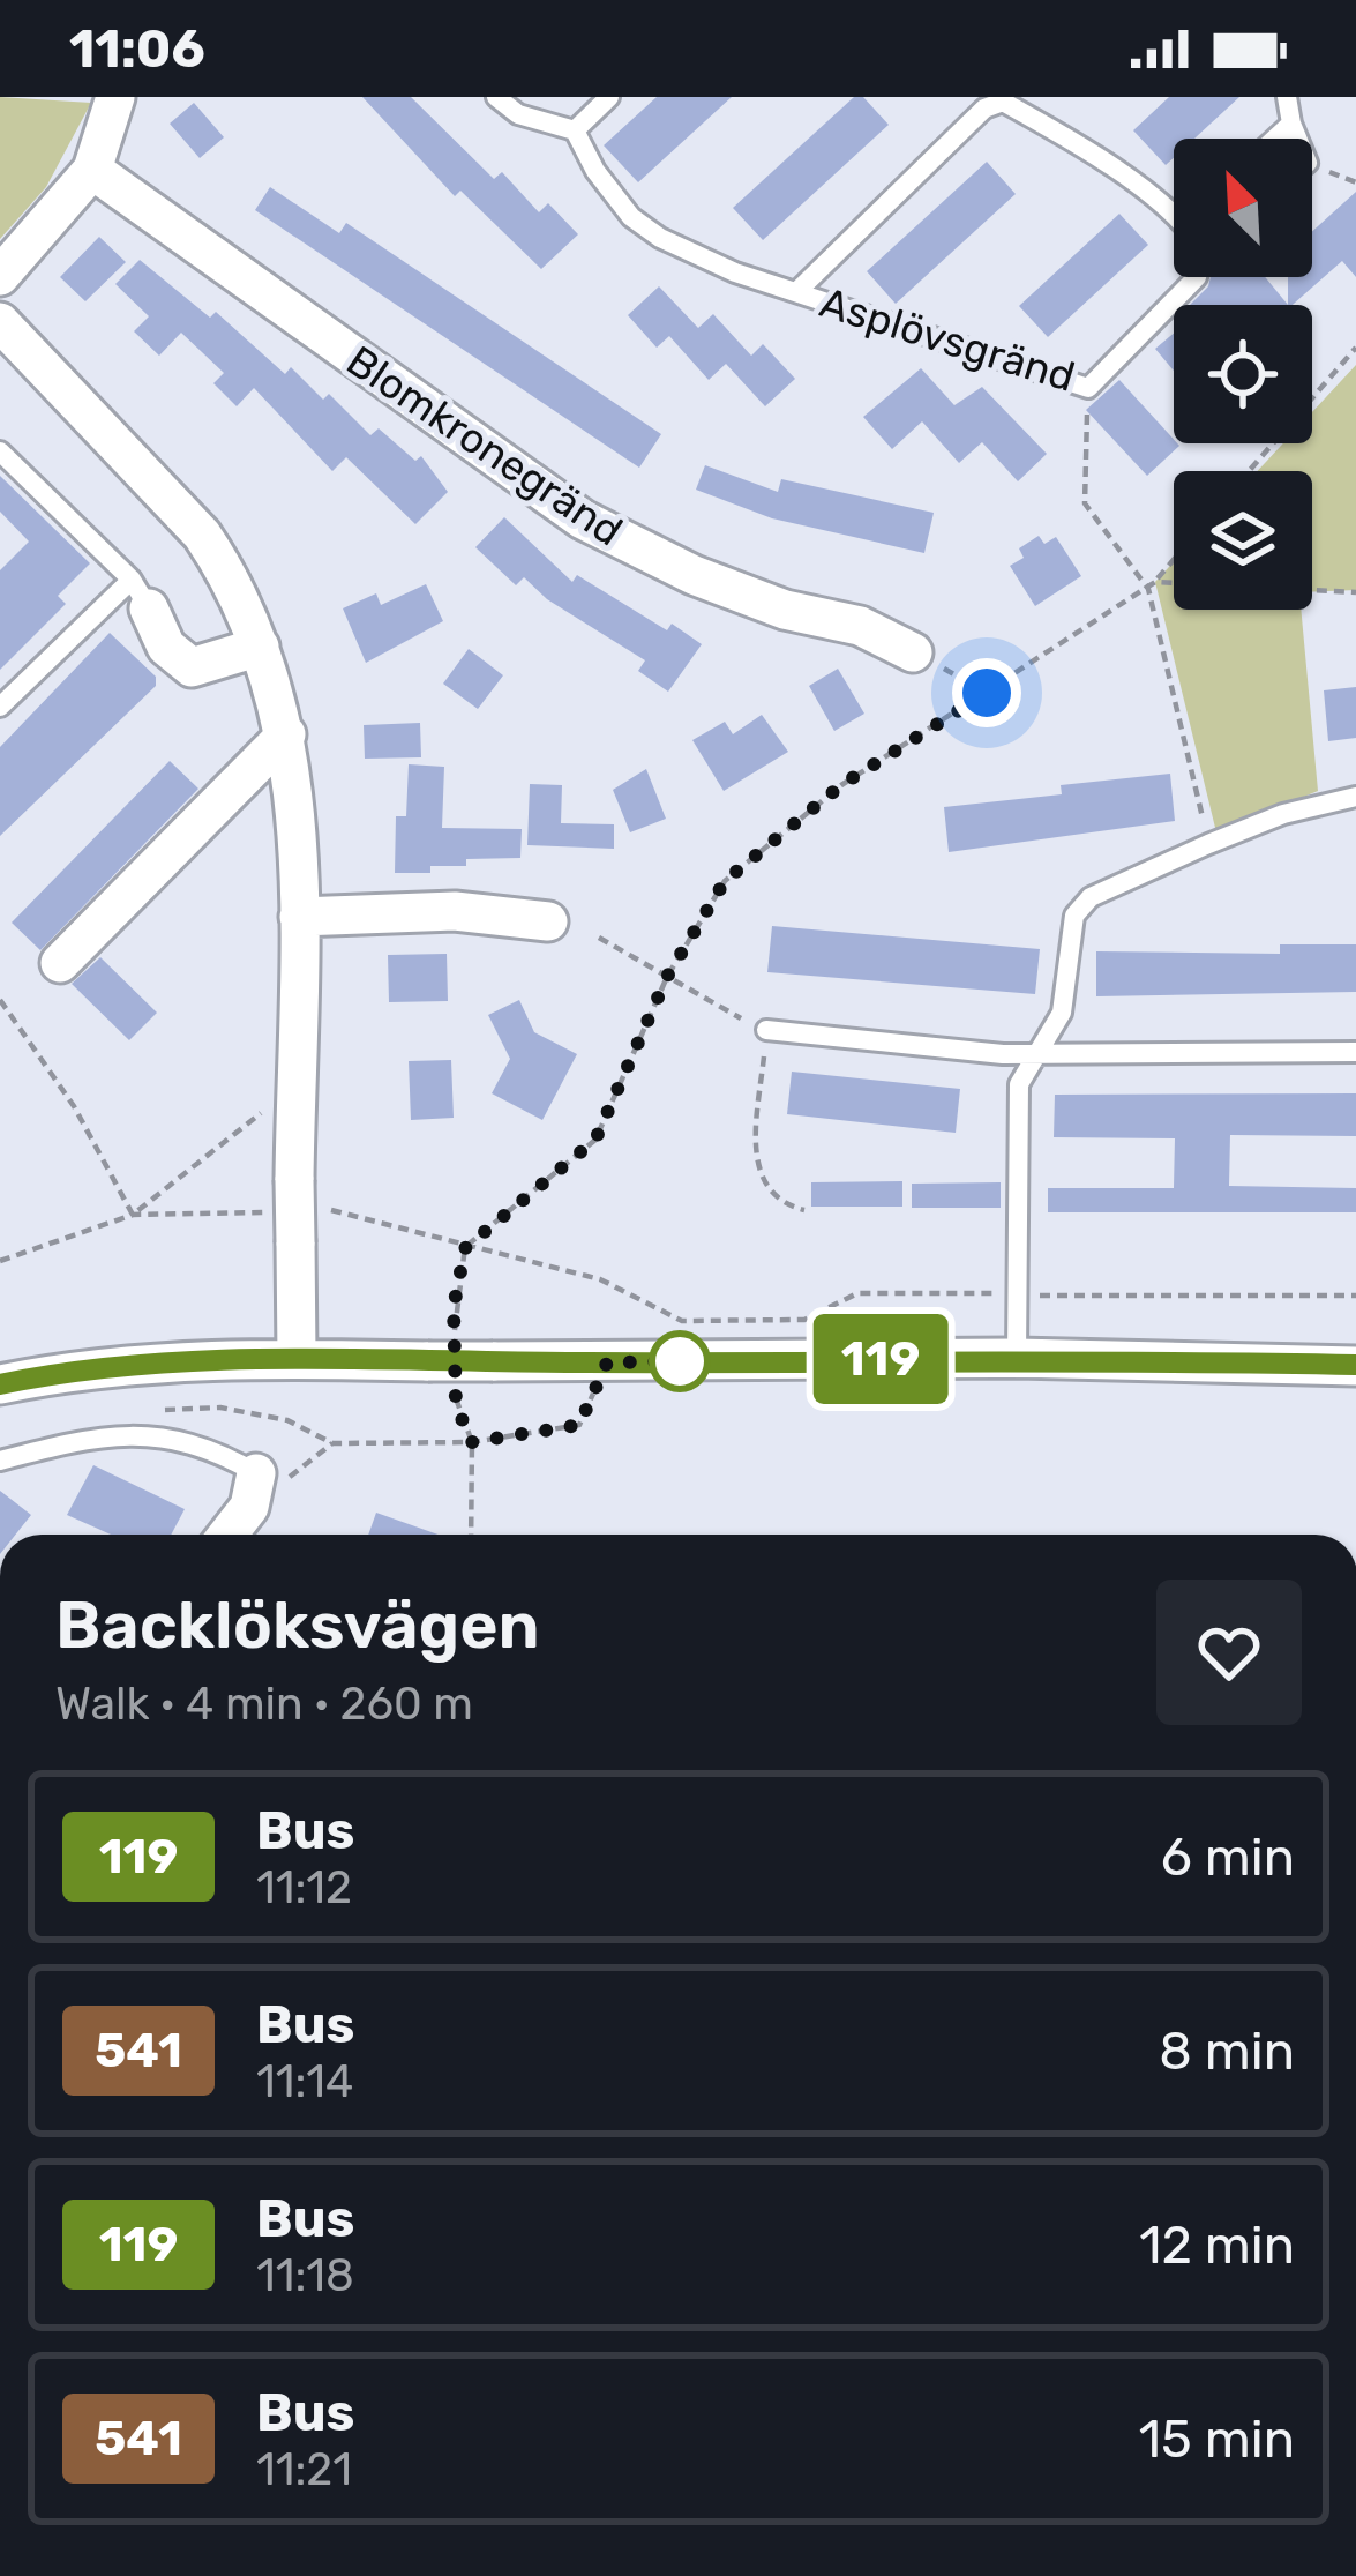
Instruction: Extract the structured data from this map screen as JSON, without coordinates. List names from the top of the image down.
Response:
{
  "streets": {
    "street": ["Blomkronegränd"],
    "lane": ["Asplövsgränd"]
  },
  "lines": ["bus line 119"],
  "north": "top left",
  "page": {
    "status": "11:06",
    "on_map": "119",
    "heading": ["Backlöksvägen", "Walk · 4 min · 260 m"],
    "list": [
      {
        "mark": "119",
        "name": "Bus",
        "note": "11:12",
        "value": "6 min"
      },
      {
        "mark": "541",
        "name": "Bus",
        "note": "11:14",
        "value": "8 min"
      },
      {
        "mark": "119",
        "name": "Bus",
        "note": "11:18",
        "value": "12 min"
      },
      {
        "mark": "541",
        "name": "Bus",
        "note": "11:21",
        "value": "15 min"
      }
    ]
  }
}
